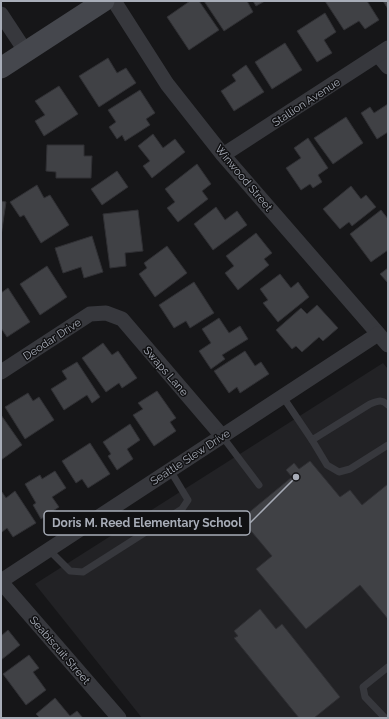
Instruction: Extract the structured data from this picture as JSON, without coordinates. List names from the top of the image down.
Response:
{
  "streets": {
    "street": [
      "Stallion Avenue",
      "Winwood Street",
      "Deodar Drive",
      "Swaps Lane",
      "Seattle Slew Drive",
      "Seabiscuit Street"
    ]
  },
  "crossings": [
    ["Stallion Avenue", "Winwood Street"],
    ["Winwood Street", "Seattle Slew Drive"],
    ["Deodar Drive", "Swaps Lane"],
    ["Swaps Lane", "Seattle Slew Drive"],
    ["Seattle Slew Drive", "Seabiscuit Street"]
  ],
  "places": ["Doris M. Reed Elementary School"]
}
